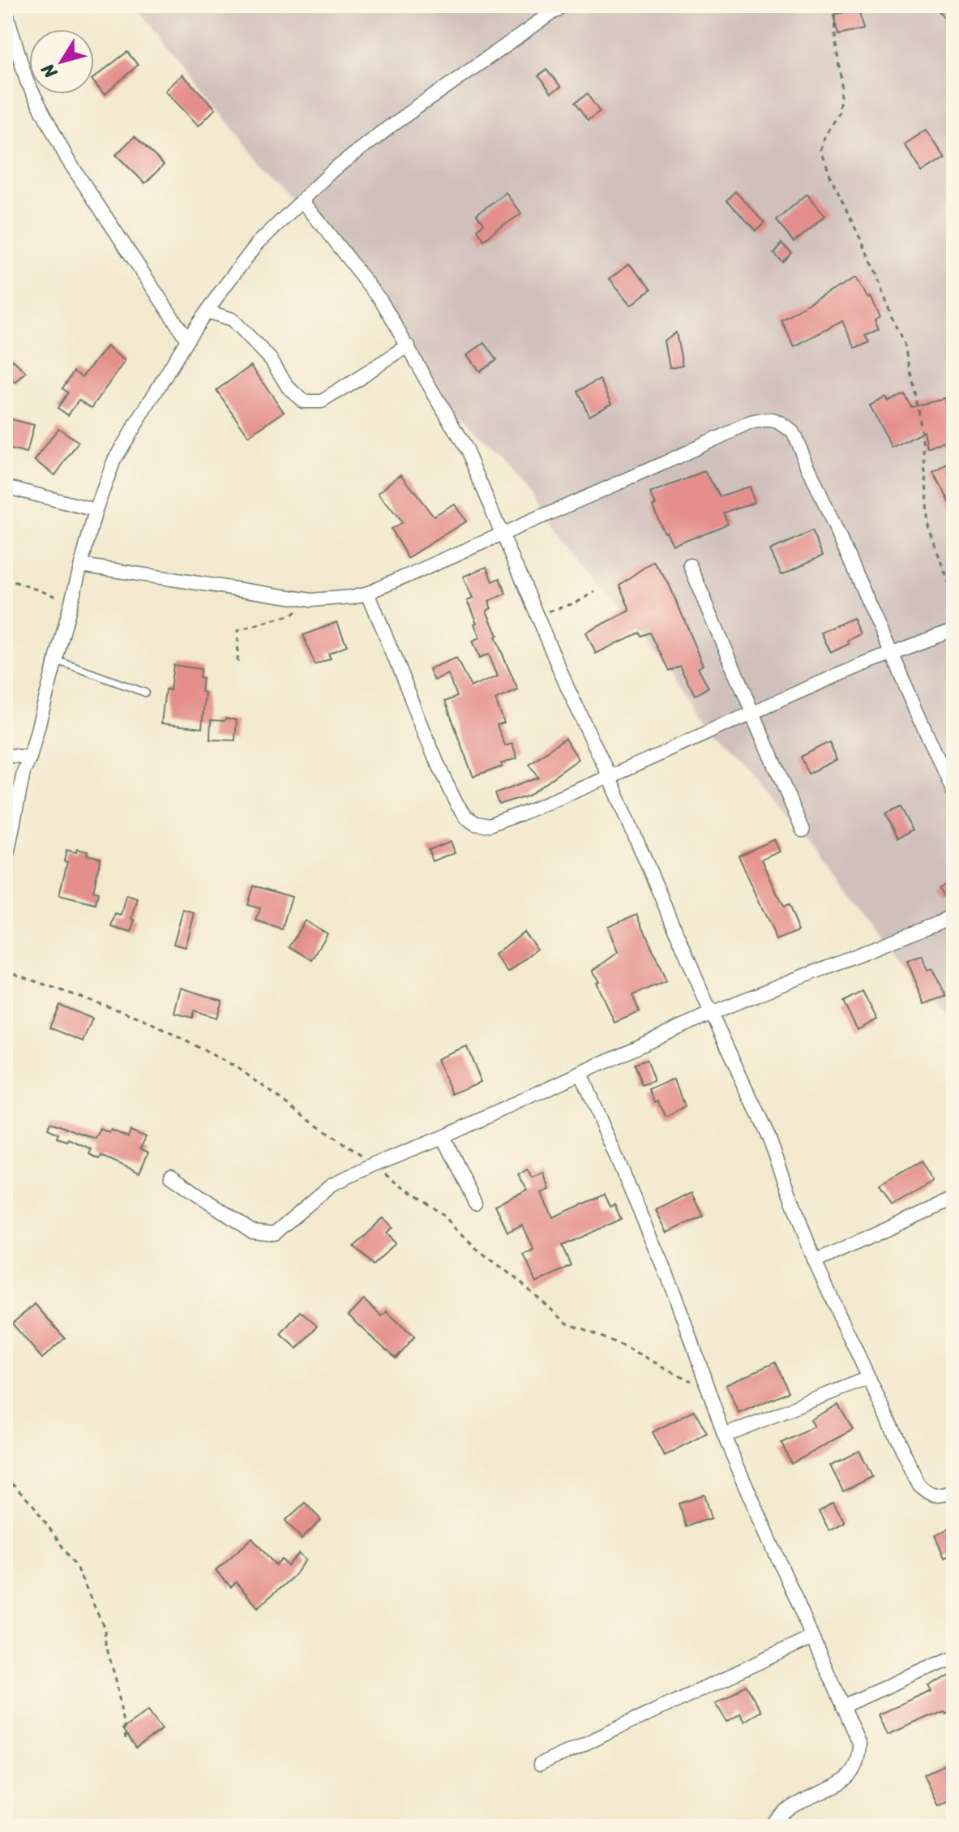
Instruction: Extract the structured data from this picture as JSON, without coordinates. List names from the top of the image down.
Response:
{
  "north": "bottom left"
}
